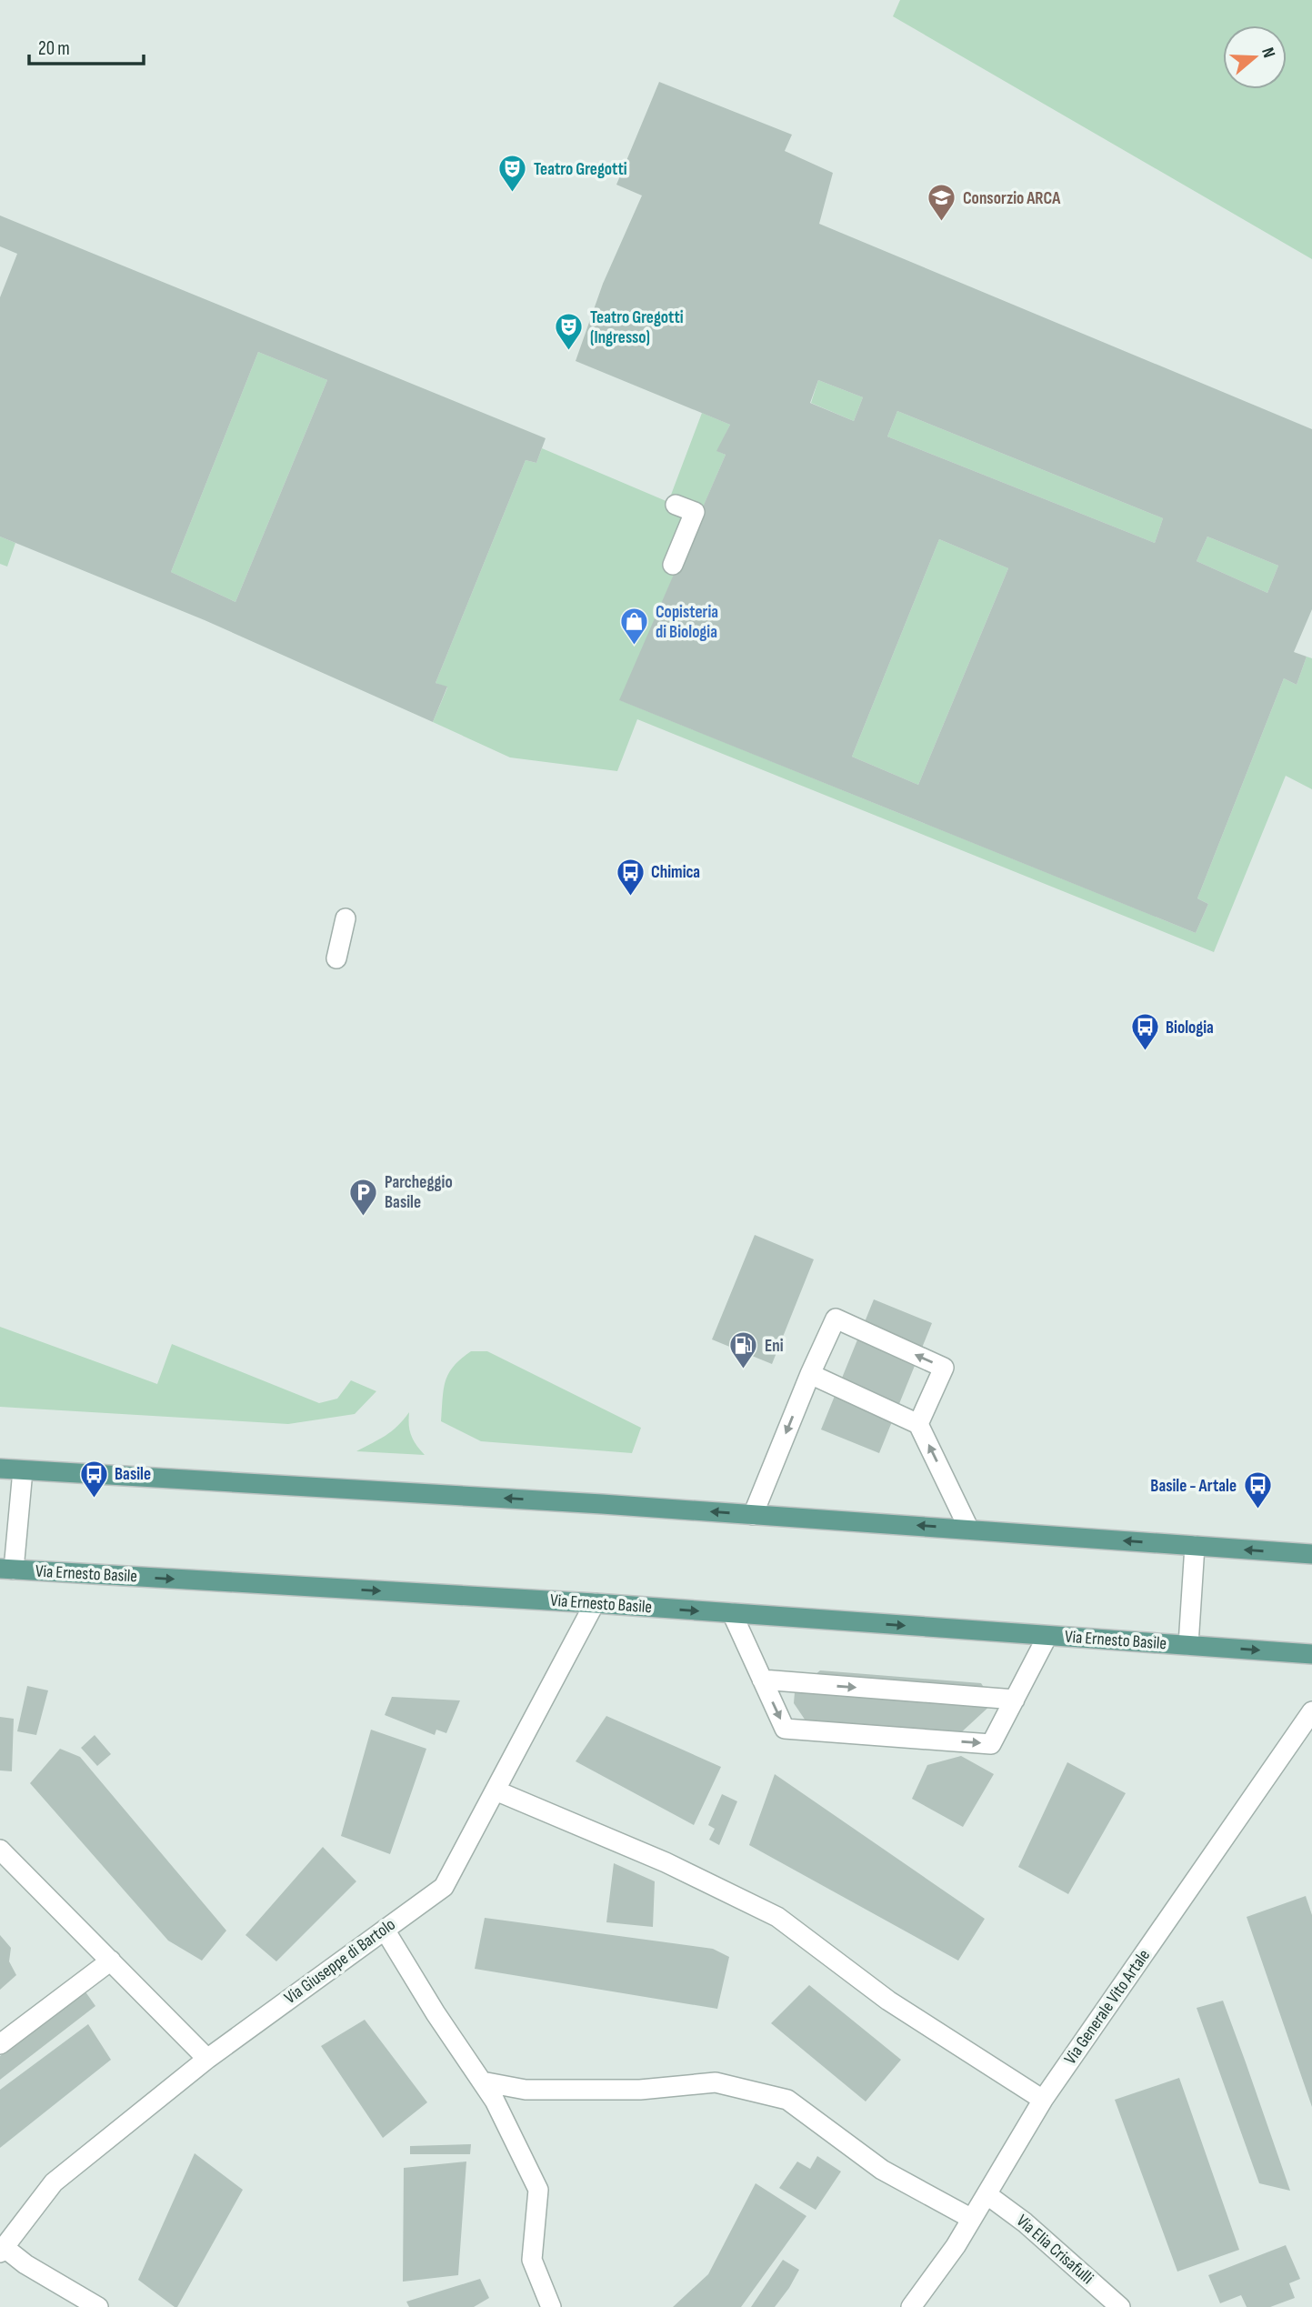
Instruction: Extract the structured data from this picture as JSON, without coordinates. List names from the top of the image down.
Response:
{
  "streets": {
    "main road": ["Via Ernesto Basile"],
    "street": ["Via Giuseppe di Bartolo", "Via Generale Vito Artale", "Via Elia Crisafulli"]
  },
  "crossings": [
    ["Via Ernesto Basile", "Via Giuseppe di Bartolo"],
    ["Via Generale Vito Artale", "Via Elia Crisafulli"]
  ],
  "one_way": ["Via Ernesto Basile"],
  "places": {
    "theatre": ["Teatro Gregotti", "Teatro Gregotti (Ingresso)"],
    "school or university": ["Consorzio ARCA"],
    "shop": ["Copisteria di Biologia"],
    "bus stop": [
      "Chimica",
      "Biologia",
      "Basile",
      "Basile - Artale"
    ],
    "parking": ["Parcheggio Basile"],
    "fuel station": ["Eni"]
  },
  "scale_bar": "20 m",
  "north": "right"
}
